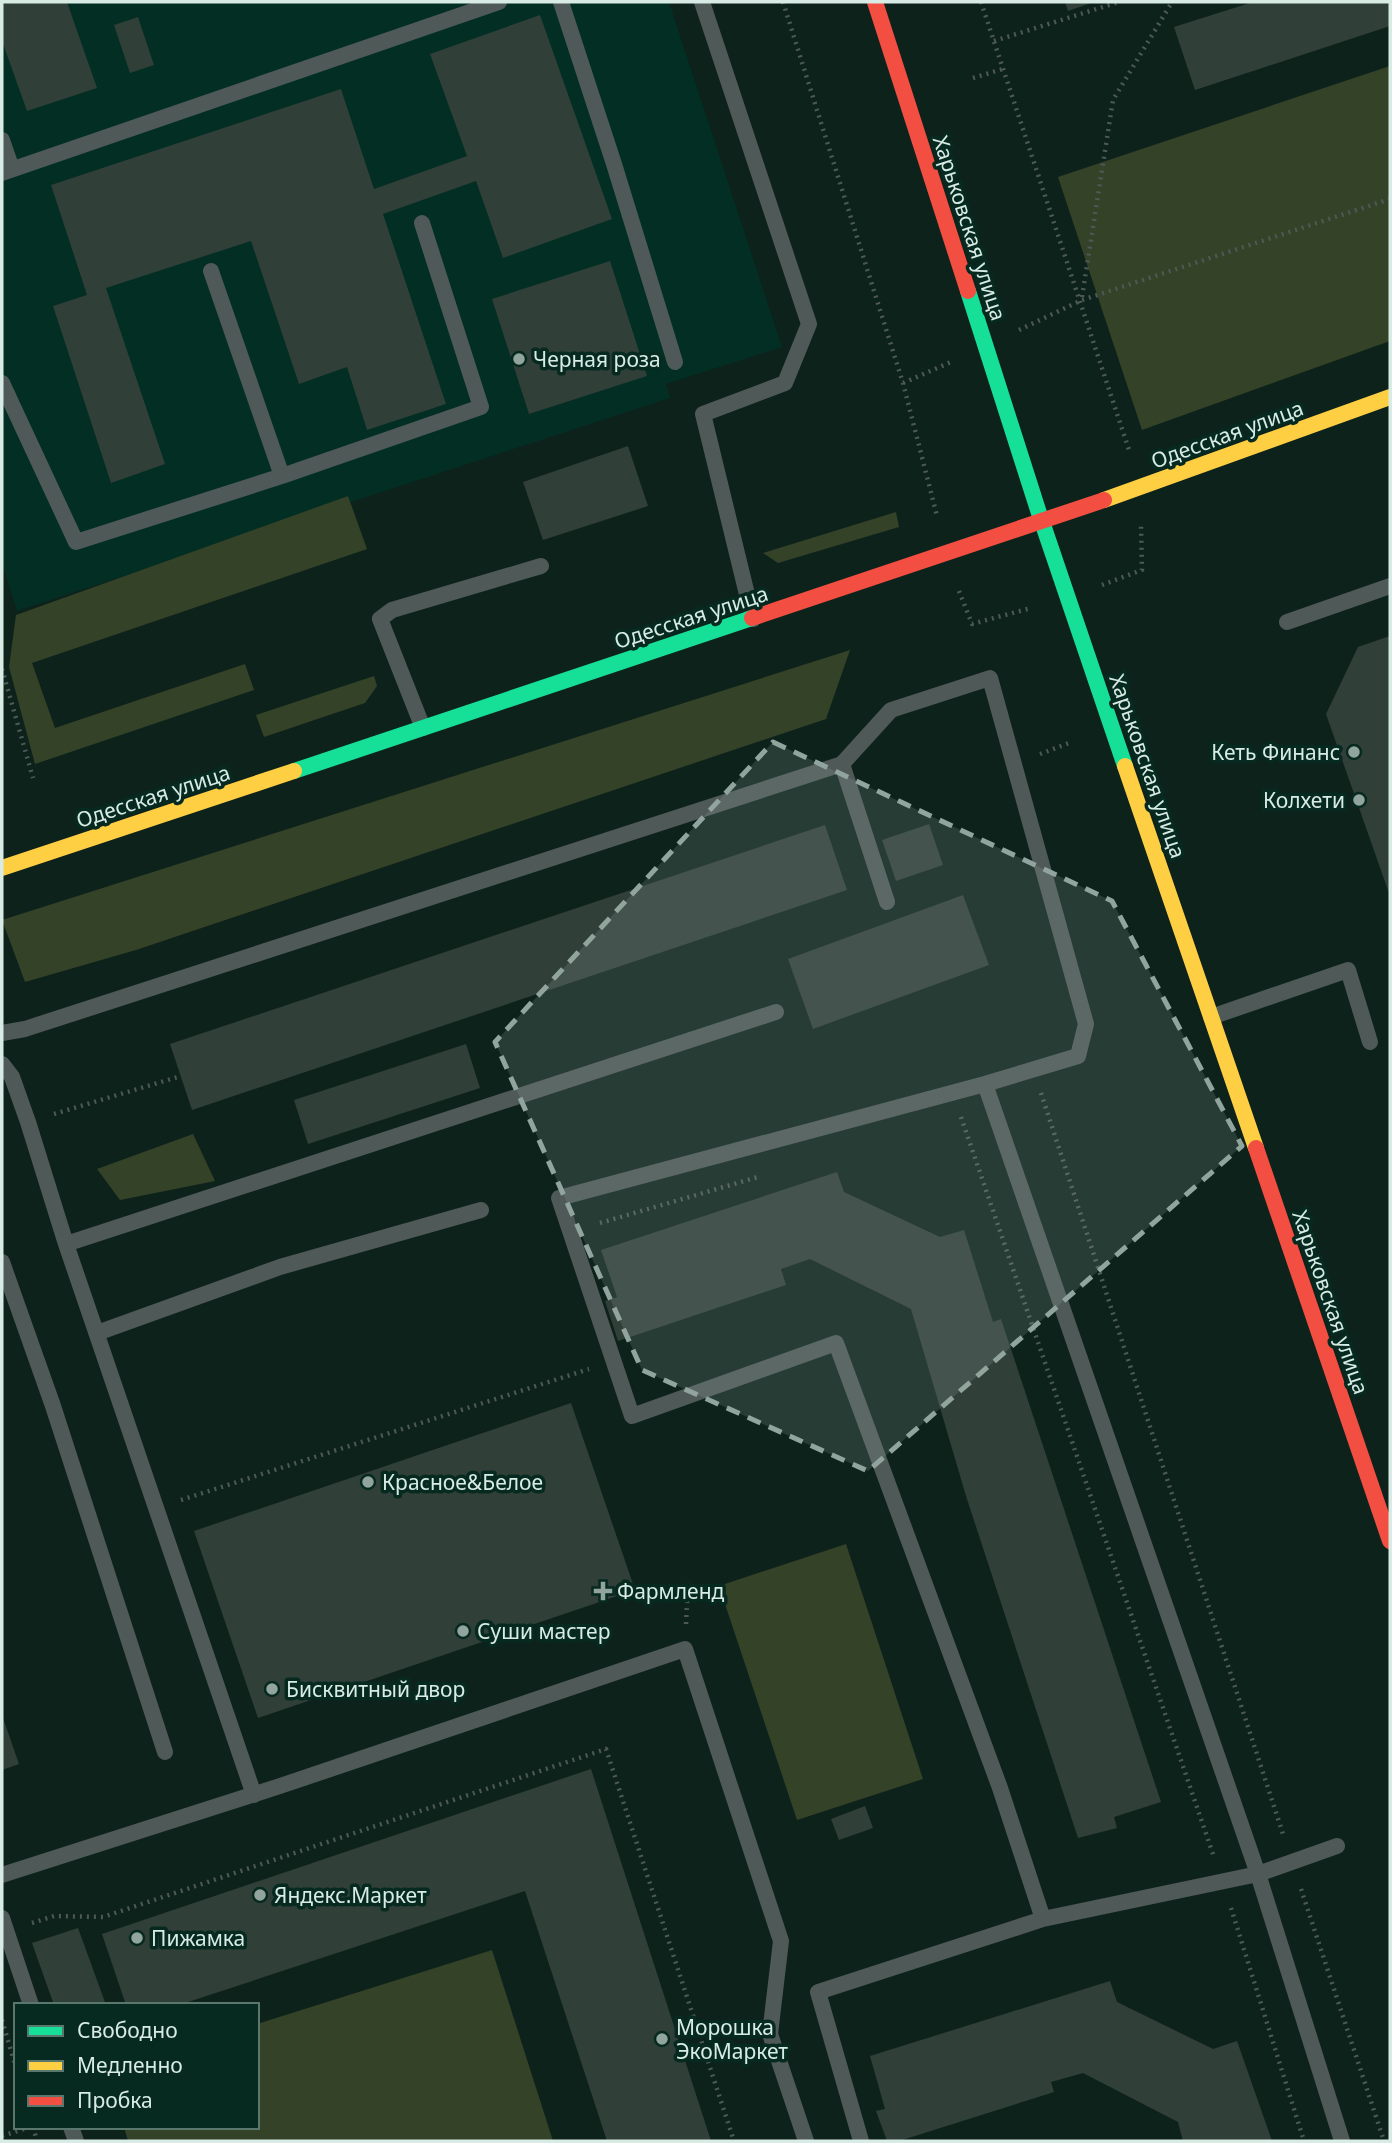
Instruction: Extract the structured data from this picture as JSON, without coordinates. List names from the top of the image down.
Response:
{
  "streets": {
    "street": ["Харьковская улица", "Одесская улица"]
  },
  "crossings": [
    ["Харьковская улица", "Одесская улица"]
  ],
  "places": {
    "other": [
      "Черная роза",
      "Кеть Финанс",
      "Колхети",
      "Красное&Белое",
      "Суши мастер",
      "Бисквитный двор",
      "Яндекс.Маркет",
      "Пижамка",
      "Морошка ЭкоМаркет"
    ],
    "health": ["Фармленд"]
  },
  "legend": ["Свободно", "Медленно", "Пробка"]
}
